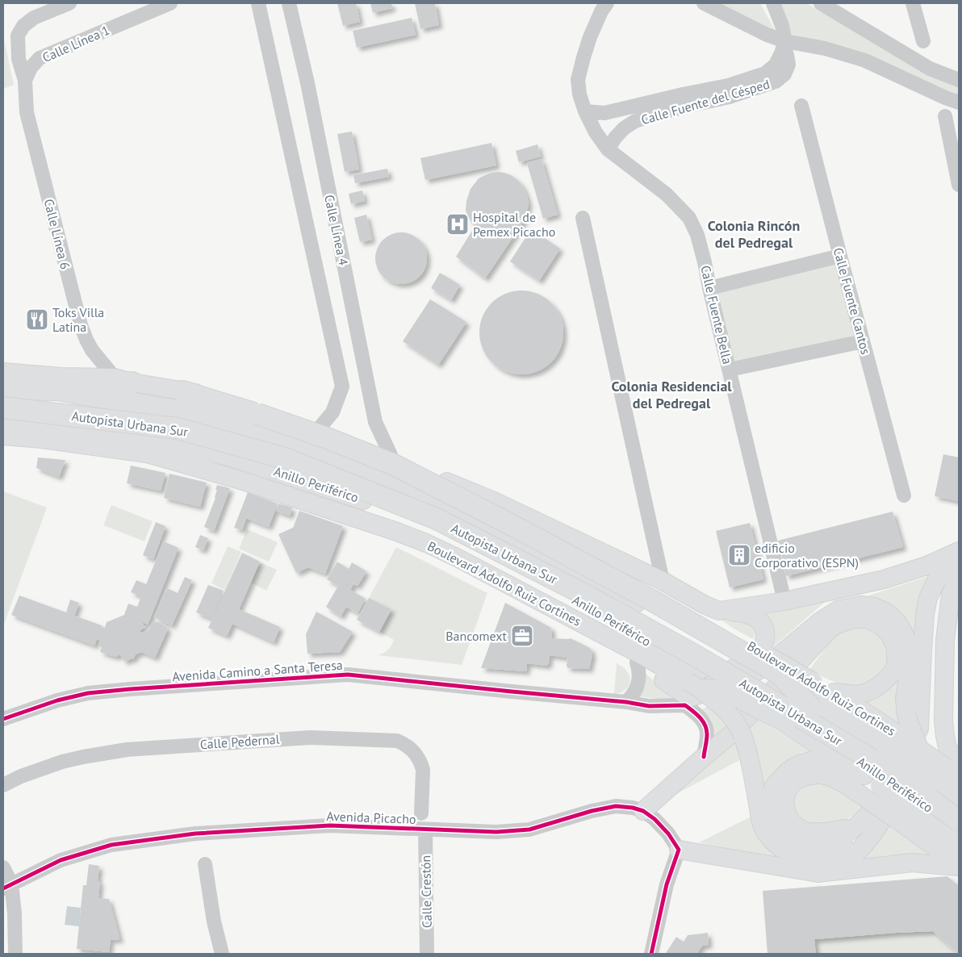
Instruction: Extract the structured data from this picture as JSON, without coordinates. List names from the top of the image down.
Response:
{
  "streets": {
    "highway": ["Autopista Urbana Sur", "Anillo Periférico"],
    "main road": ["Boulevard Adolfo Ruiz Cortines"],
    "street": [
      "Calle Línea 1",
      "Calle Fuente del Césped",
      "Calle Línea 4",
      "Calle Línea 6",
      "Calle Fuente Cantos",
      "Calle Fuente Bella",
      "Avenida Camino a Santa Teresa",
      "Calle Pedernal",
      "Avenida Picacho",
      "Calle Crestón"
    ]
  },
  "crossings": [
    ["Calle Línea 1", "Calle Línea 6"],
    ["Calle Fuente del Césped", "Calle Fuente Bella"],
    ["Calle Línea 4", "Boulevard Adolfo Ruiz Cortines"],
    ["Calle Línea 6", "Boulevard Adolfo Ruiz Cortines"],
    ["Autopista Urbana Sur", "Anillo Periférico"],
    ["Autopista Urbana Sur", "Boulevard Adolfo Ruiz Cortines"],
    ["Anillo Periférico", "Boulevard Adolfo Ruiz Cortines"],
    ["Avenida Picacho", "Calle Crestón"]
  ],
  "districts": ["Colonia Rincón del Pedregal", "Colonia Residencial del Pedregal"],
  "places": {
    "hospital": ["Hospital de Pemex Picacho"],
    "restaurant": ["Toks Villa Latina"],
    "building": ["edificio Corporativo (ESPN)"],
    "office": ["Bancomext"]
  }
}
